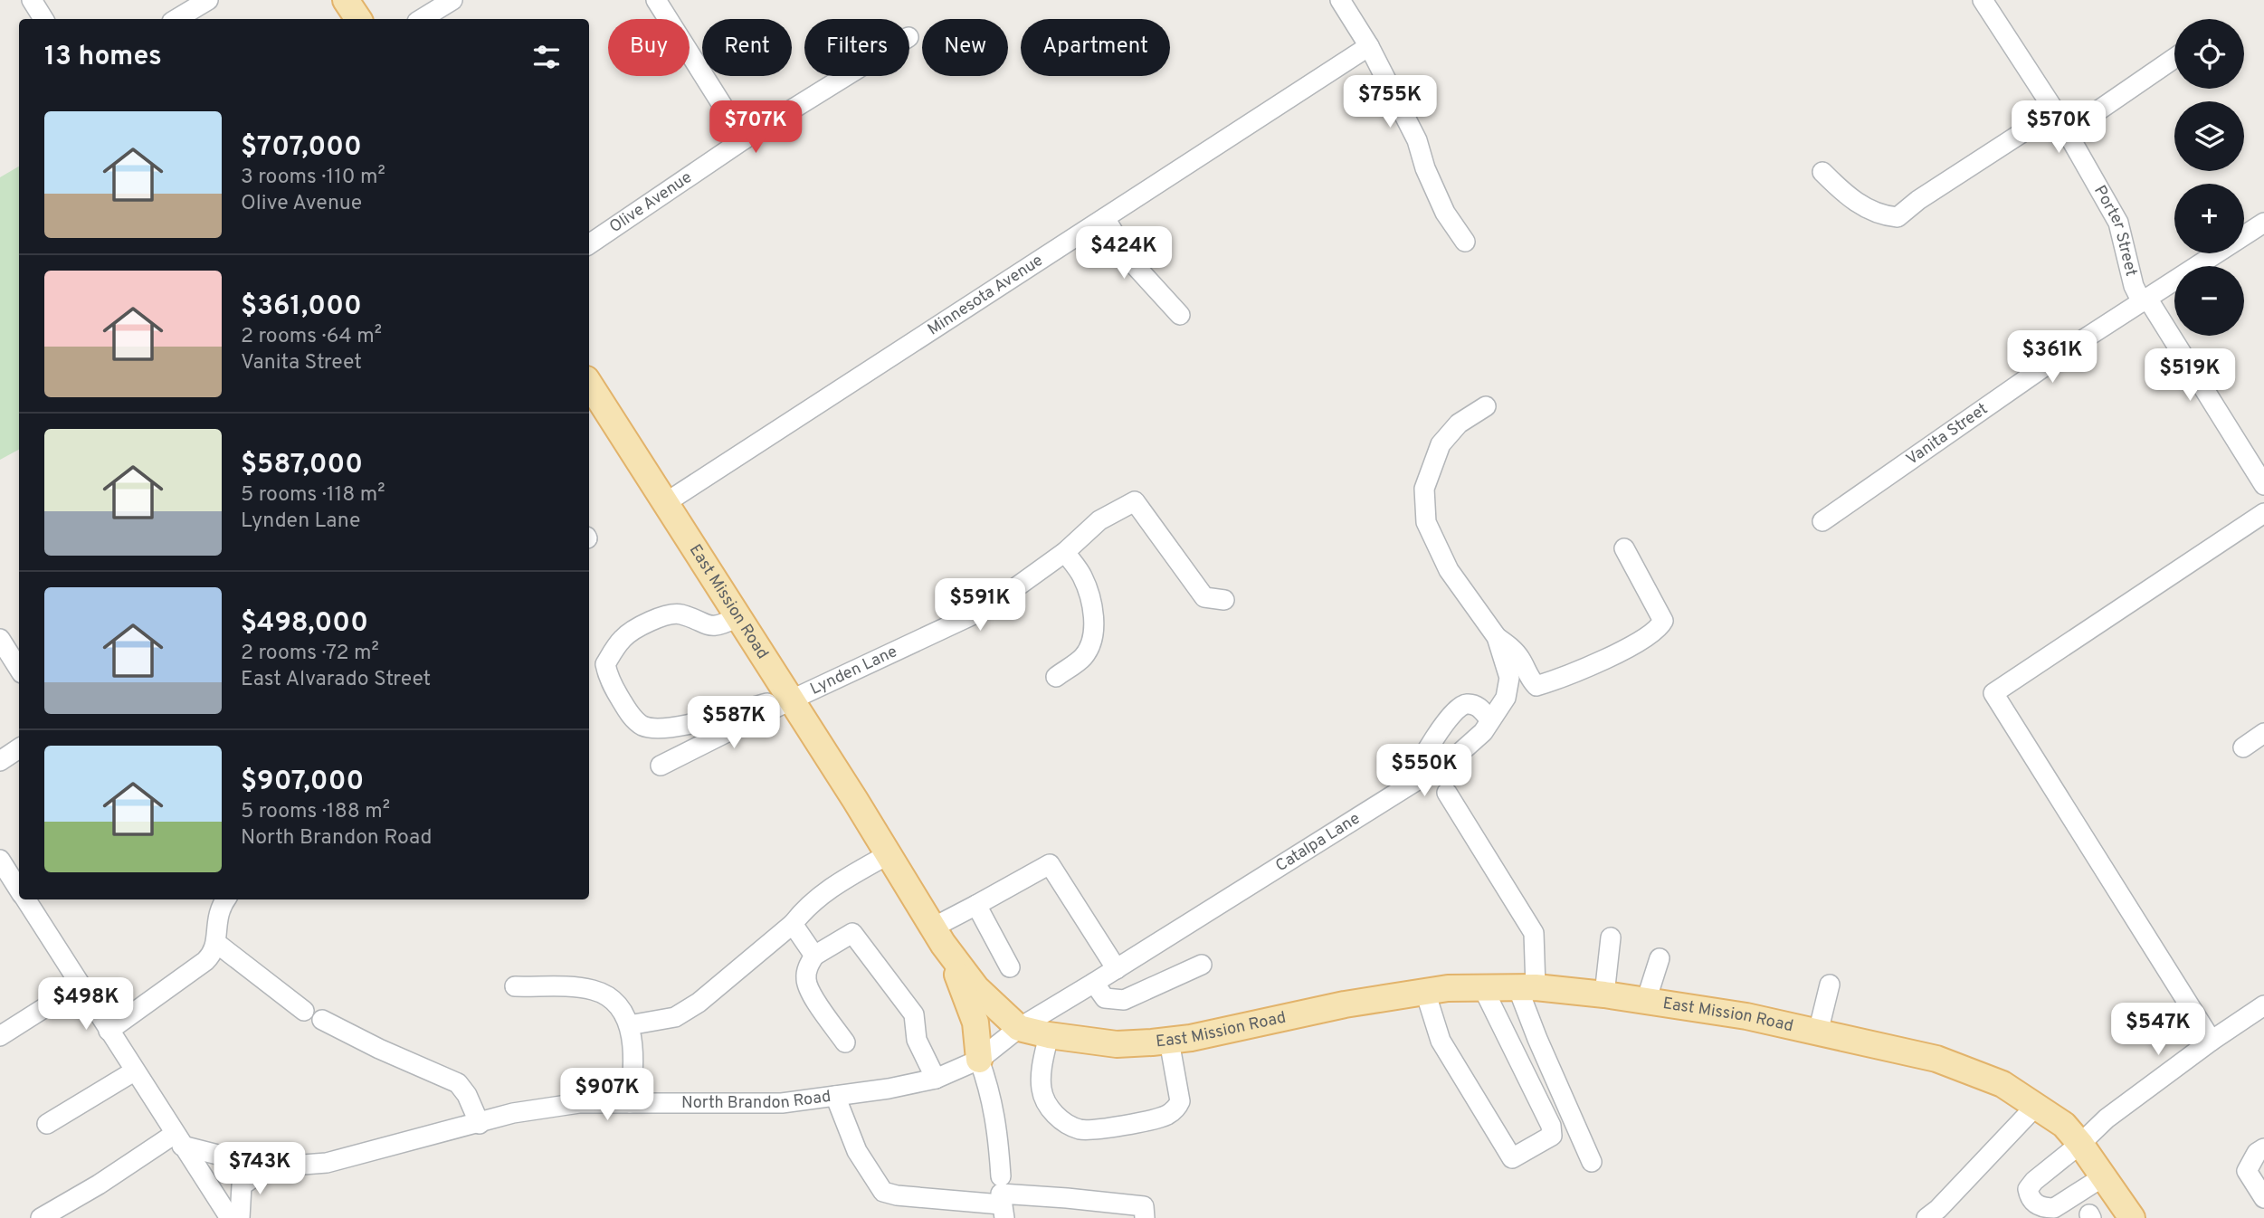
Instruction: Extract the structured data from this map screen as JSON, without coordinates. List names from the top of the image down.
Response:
{
  "streets": {
    "main road": ["East Mission Road"],
    "street": [
      "Olive Avenue",
      "Porter Street",
      "Minnesota Avenue",
      "Vanita Street",
      "Lynden Lane",
      "Catalpa Lane",
      "North Brandon Road"
    ]
  },
  "crossings": [
    ["Porter Street", "Vanita Street"],
    ["Minnesota Avenue", "East Mission Road"],
    ["East Mission Road", "Lynden Lane"],
    ["East Mission Road", "Catalpa Lane"],
    ["East Mission Road", "North Brandon Road"],
    ["Catalpa Lane", "North Brandon Road"]
  ],
  "page": {
    "map_buttons": ["+", "−"],
    "chip": [
      "Buy",
      "Rent",
      "Filters",
      "New",
      "Apartment"
    ],
    "heading": "13 homes",
    "price": [
      "$755K",
      "$707K",
      "$570K",
      "$424K",
      "$361K",
      "$519K",
      "$591K",
      "$587K",
      "$550K",
      "$498K",
      "$547K",
      "$907K",
      "$743K"
    ],
    "list": [
      {
        "name": "$707,000",
        "note": "3 rooms · 110 m² · Olive Avenue"
      },
      {
        "name": "$361,000",
        "note": "2 rooms · 64 m² · Vanita Street"
      },
      {
        "name": "$587,000",
        "note": "5 rooms · 118 m² · Lynden Lane"
      },
      {
        "name": "$498,000",
        "note": "2 rooms · 72 m² · East Alvarado Street"
      },
      {
        "name": "$907,000",
        "note": "5 rooms · 188 m² · North Brandon Road"
      }
    ]
  }
}
